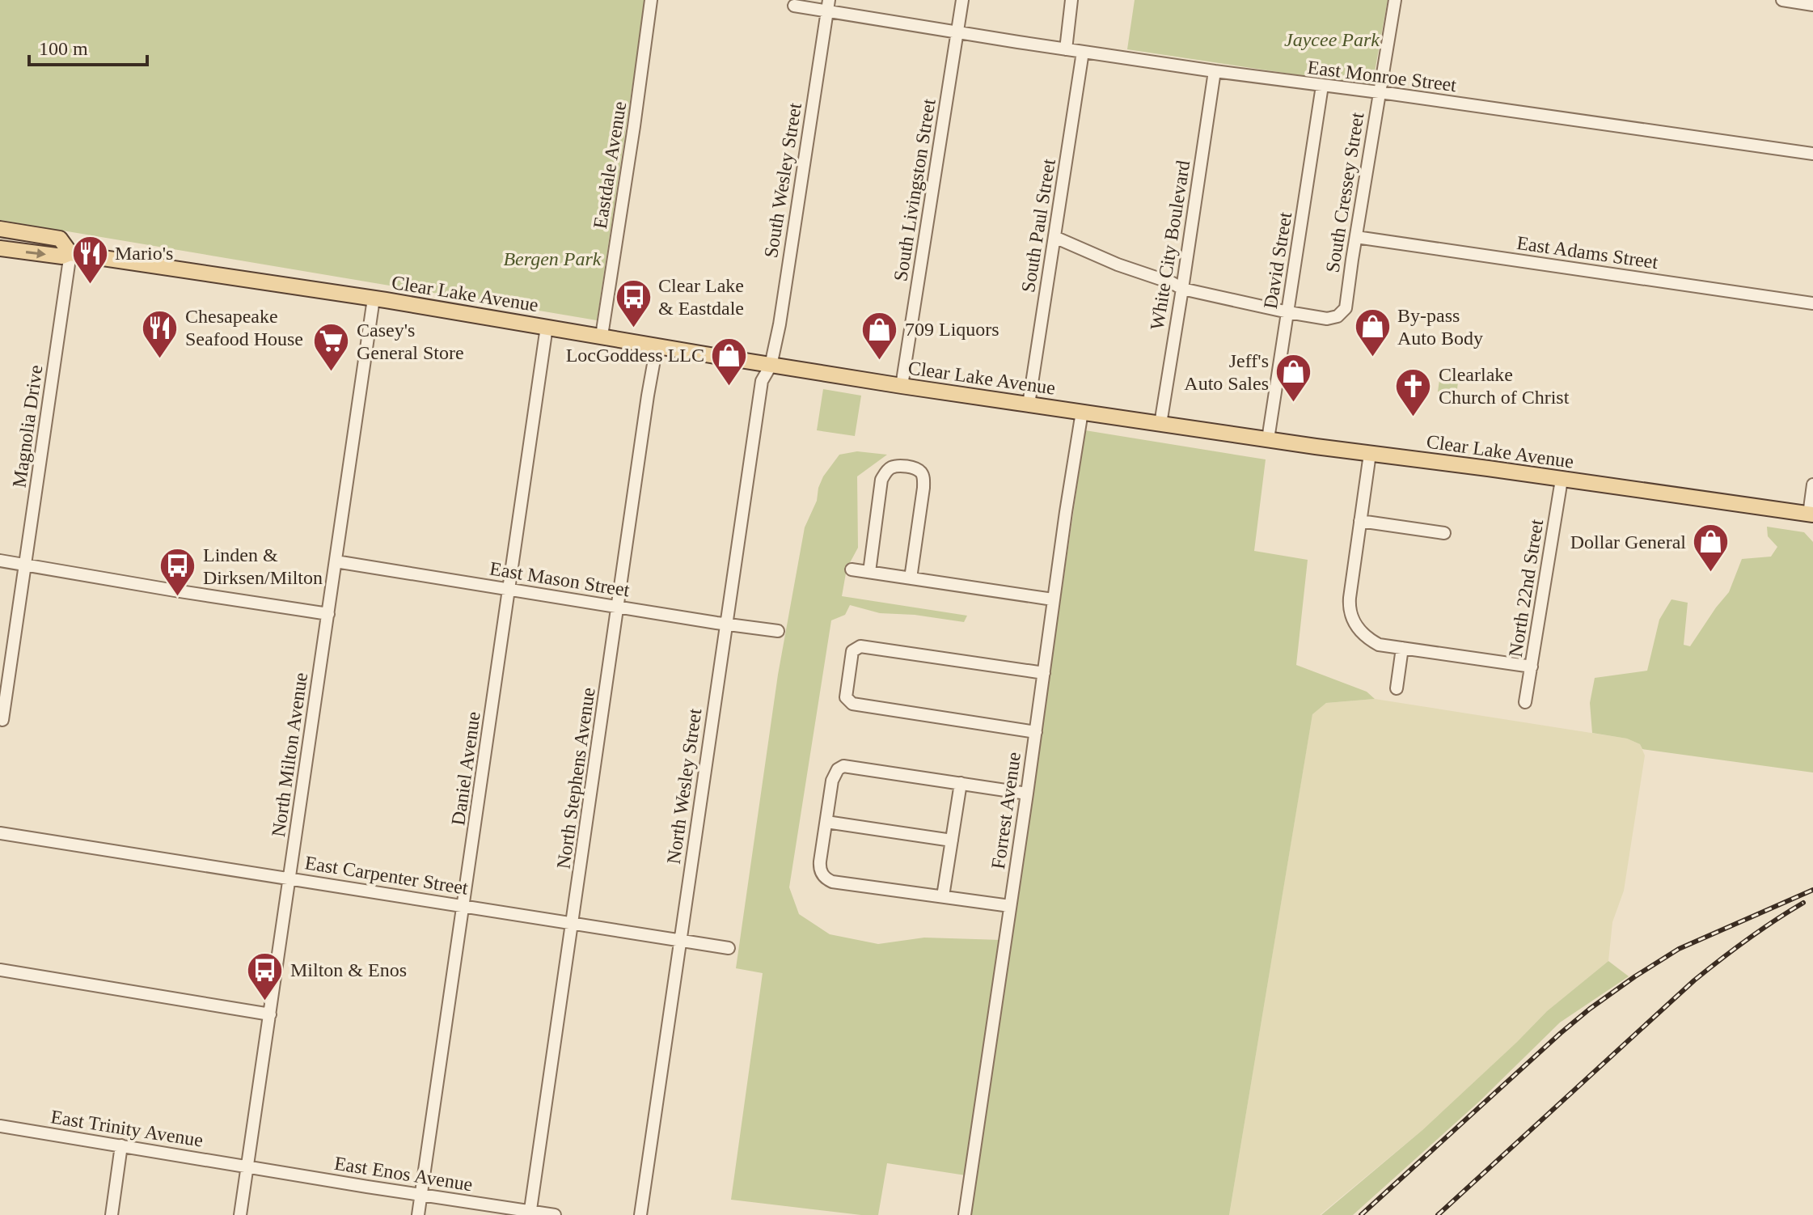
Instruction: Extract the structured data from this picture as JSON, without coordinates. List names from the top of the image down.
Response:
{
  "streets": {
    "main road": ["Clear Lake Avenue"],
    "street": [
      "East Monroe Street",
      "Eastdale Avenue",
      "South Wesley Street",
      "South Livingston Street",
      "South Cressey Street",
      "South Paul Street",
      "White City Boulevard",
      "East Adams Street",
      "David Street",
      "Magnolia Drive",
      "East Mason Street",
      "North 22nd Street",
      "North Milton Avenue",
      "Daniel Avenue",
      "North Stephens Avenue",
      "North Wesley Street",
      "Forrest Avenue",
      "East Carpenter Street",
      "East Trinity Avenue",
      "East Enos Avenue"
    ]
  },
  "crossings": [
    ["East Monroe Street", "South Wesley Street"],
    ["East Monroe Street", "South Livingston Street"],
    ["East Monroe Street", "South Cressey Street"],
    ["East Monroe Street", "South Paul Street"],
    ["East Monroe Street", "White City Boulevard"],
    ["East Monroe Street", "David Street"],
    ["Eastdale Avenue", "Clear Lake Avenue"],
    ["South Wesley Street", "Clear Lake Avenue"],
    ["South Wesley Street", "North Wesley Street"],
    ["South Livingston Street", "Clear Lake Avenue"],
    ["South Cressey Street", "East Adams Street"],
    ["South Cressey Street", "David Street"],
    ["South Paul Street", "Clear Lake Avenue"],
    ["White City Boulevard", "Clear Lake Avenue"],
    ["David Street", "Clear Lake Avenue"],
    ["Clear Lake Avenue", "Magnolia Drive"],
    ["Clear Lake Avenue", "North 22nd Street"],
    ["Clear Lake Avenue", "North Milton Avenue"],
    ["Clear Lake Avenue", "Daniel Avenue"],
    ["Clear Lake Avenue", "North Stephens Avenue"],
    ["Clear Lake Avenue", "North Wesley Street"],
    ["Clear Lake Avenue", "Forrest Avenue"],
    ["East Mason Street", "North Milton Avenue"],
    ["East Mason Street", "Daniel Avenue"],
    ["East Mason Street", "North Stephens Avenue"],
    ["East Mason Street", "North Wesley Street"],
    ["North Milton Avenue", "East Carpenter Street"],
    ["North Milton Avenue", "East Trinity Avenue"],
    ["North Milton Avenue", "East Enos Avenue"],
    ["Daniel Avenue", "East Carpenter Street"],
    ["Daniel Avenue", "East Enos Avenue"],
    ["North Stephens Avenue", "East Carpenter Street"],
    ["North Stephens Avenue", "East Enos Avenue"],
    ["North Wesley Street", "East Carpenter Street"],
    ["East Trinity Avenue", "East Enos Avenue"]
  ],
  "parks": ["Jaycee Park", "Bergen Park"],
  "places": {
    "restaurant": ["Mario's", "Chesapeake Seafood House"],
    "bus stop": ["Clear Lake & Eastdale", "Linden & Dirksen/Milton", "Milton & Enos"],
    "shop": [
      "By-pass Auto Body",
      "709 Liquors",
      "LocGoddess LLC",
      "Jeff's Auto Sales",
      "Dollar General"
    ],
    "supermarket": ["Casey's General Store"],
    "church": ["Clearlake Church of Christ"]
  },
  "scale_bar": "100 m"
}
